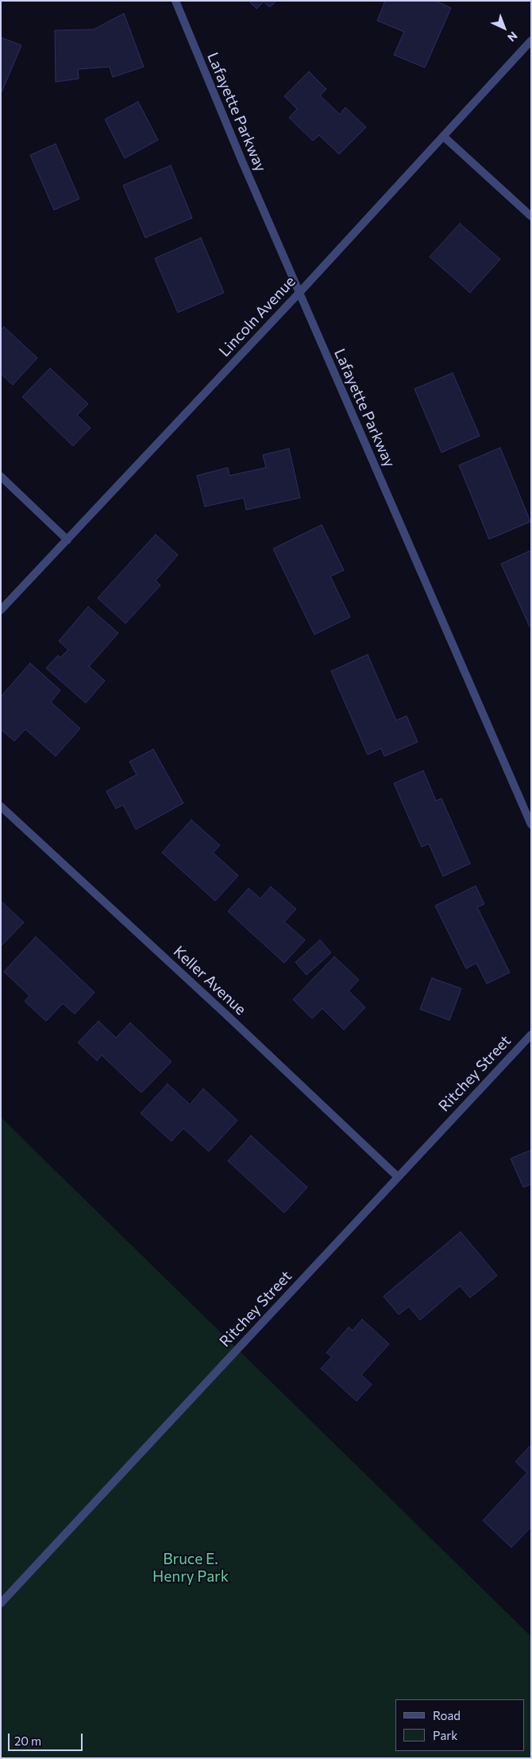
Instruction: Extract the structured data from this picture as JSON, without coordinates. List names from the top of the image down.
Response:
{
  "streets": {
    "street": [
      "Lafayette Parkway",
      "Lincoln Avenue",
      "Keller Avenue",
      "Ritchey Street"
    ]
  },
  "crossings": [
    ["Lafayette Parkway", "Lincoln Avenue"],
    ["Keller Avenue", "Ritchey Street"]
  ],
  "parks": ["Bruce E. Henry Park"],
  "legend": ["Road", "Park"],
  "scale_bar": "20 m",
  "north": "bottom right"
}
